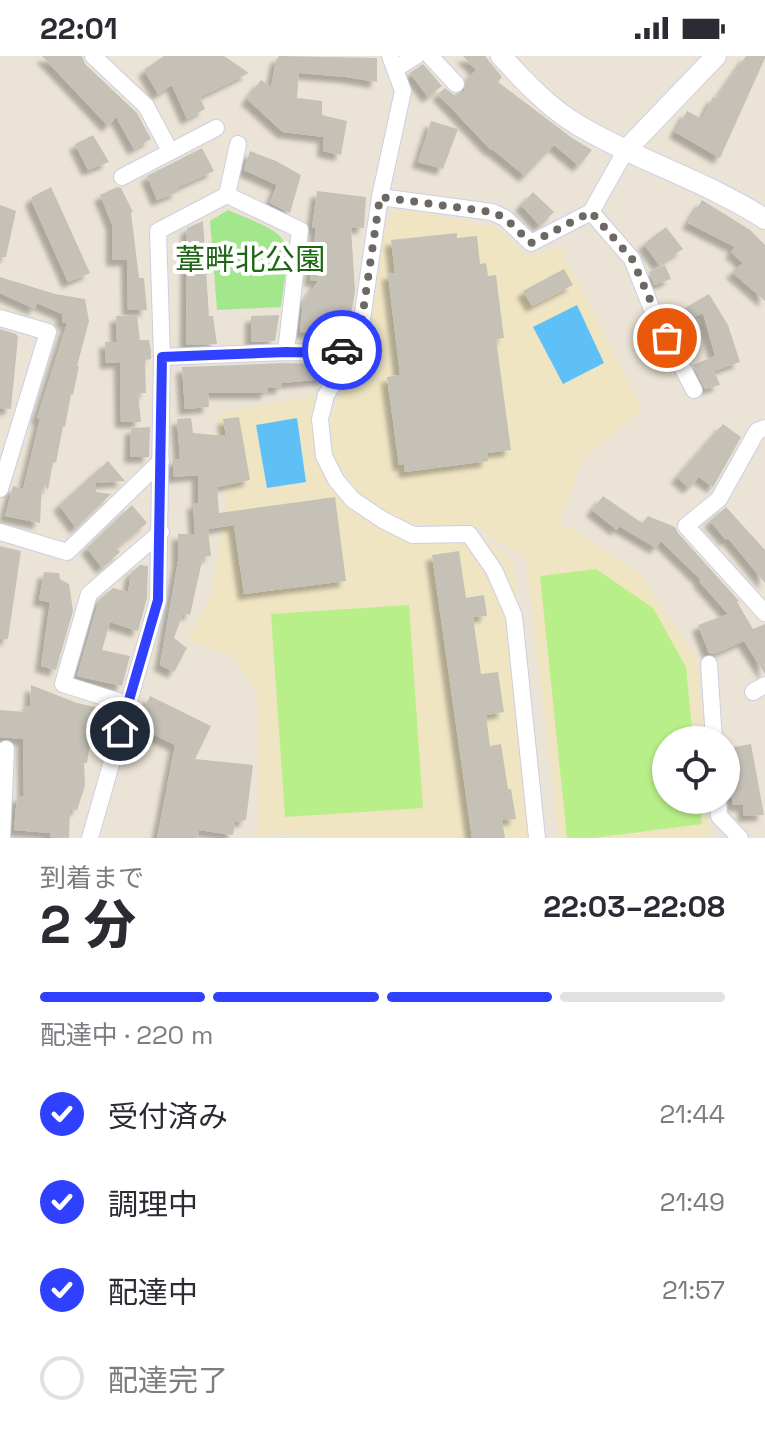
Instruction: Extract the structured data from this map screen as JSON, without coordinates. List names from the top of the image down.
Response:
{
  "parks": ["葦畔北公園"],
  "page": {
    "status": "22:01",
    "heading": ["2 分", "到着まで", "22:03–22:08"],
    "bar": "配達中 · 220 m",
    "list": [
      ["受付済み", "21:44"],
      ["調理中", "21:49"],
      ["配達中", "21:57"],
      "配達完了"
    ]
  }
}
